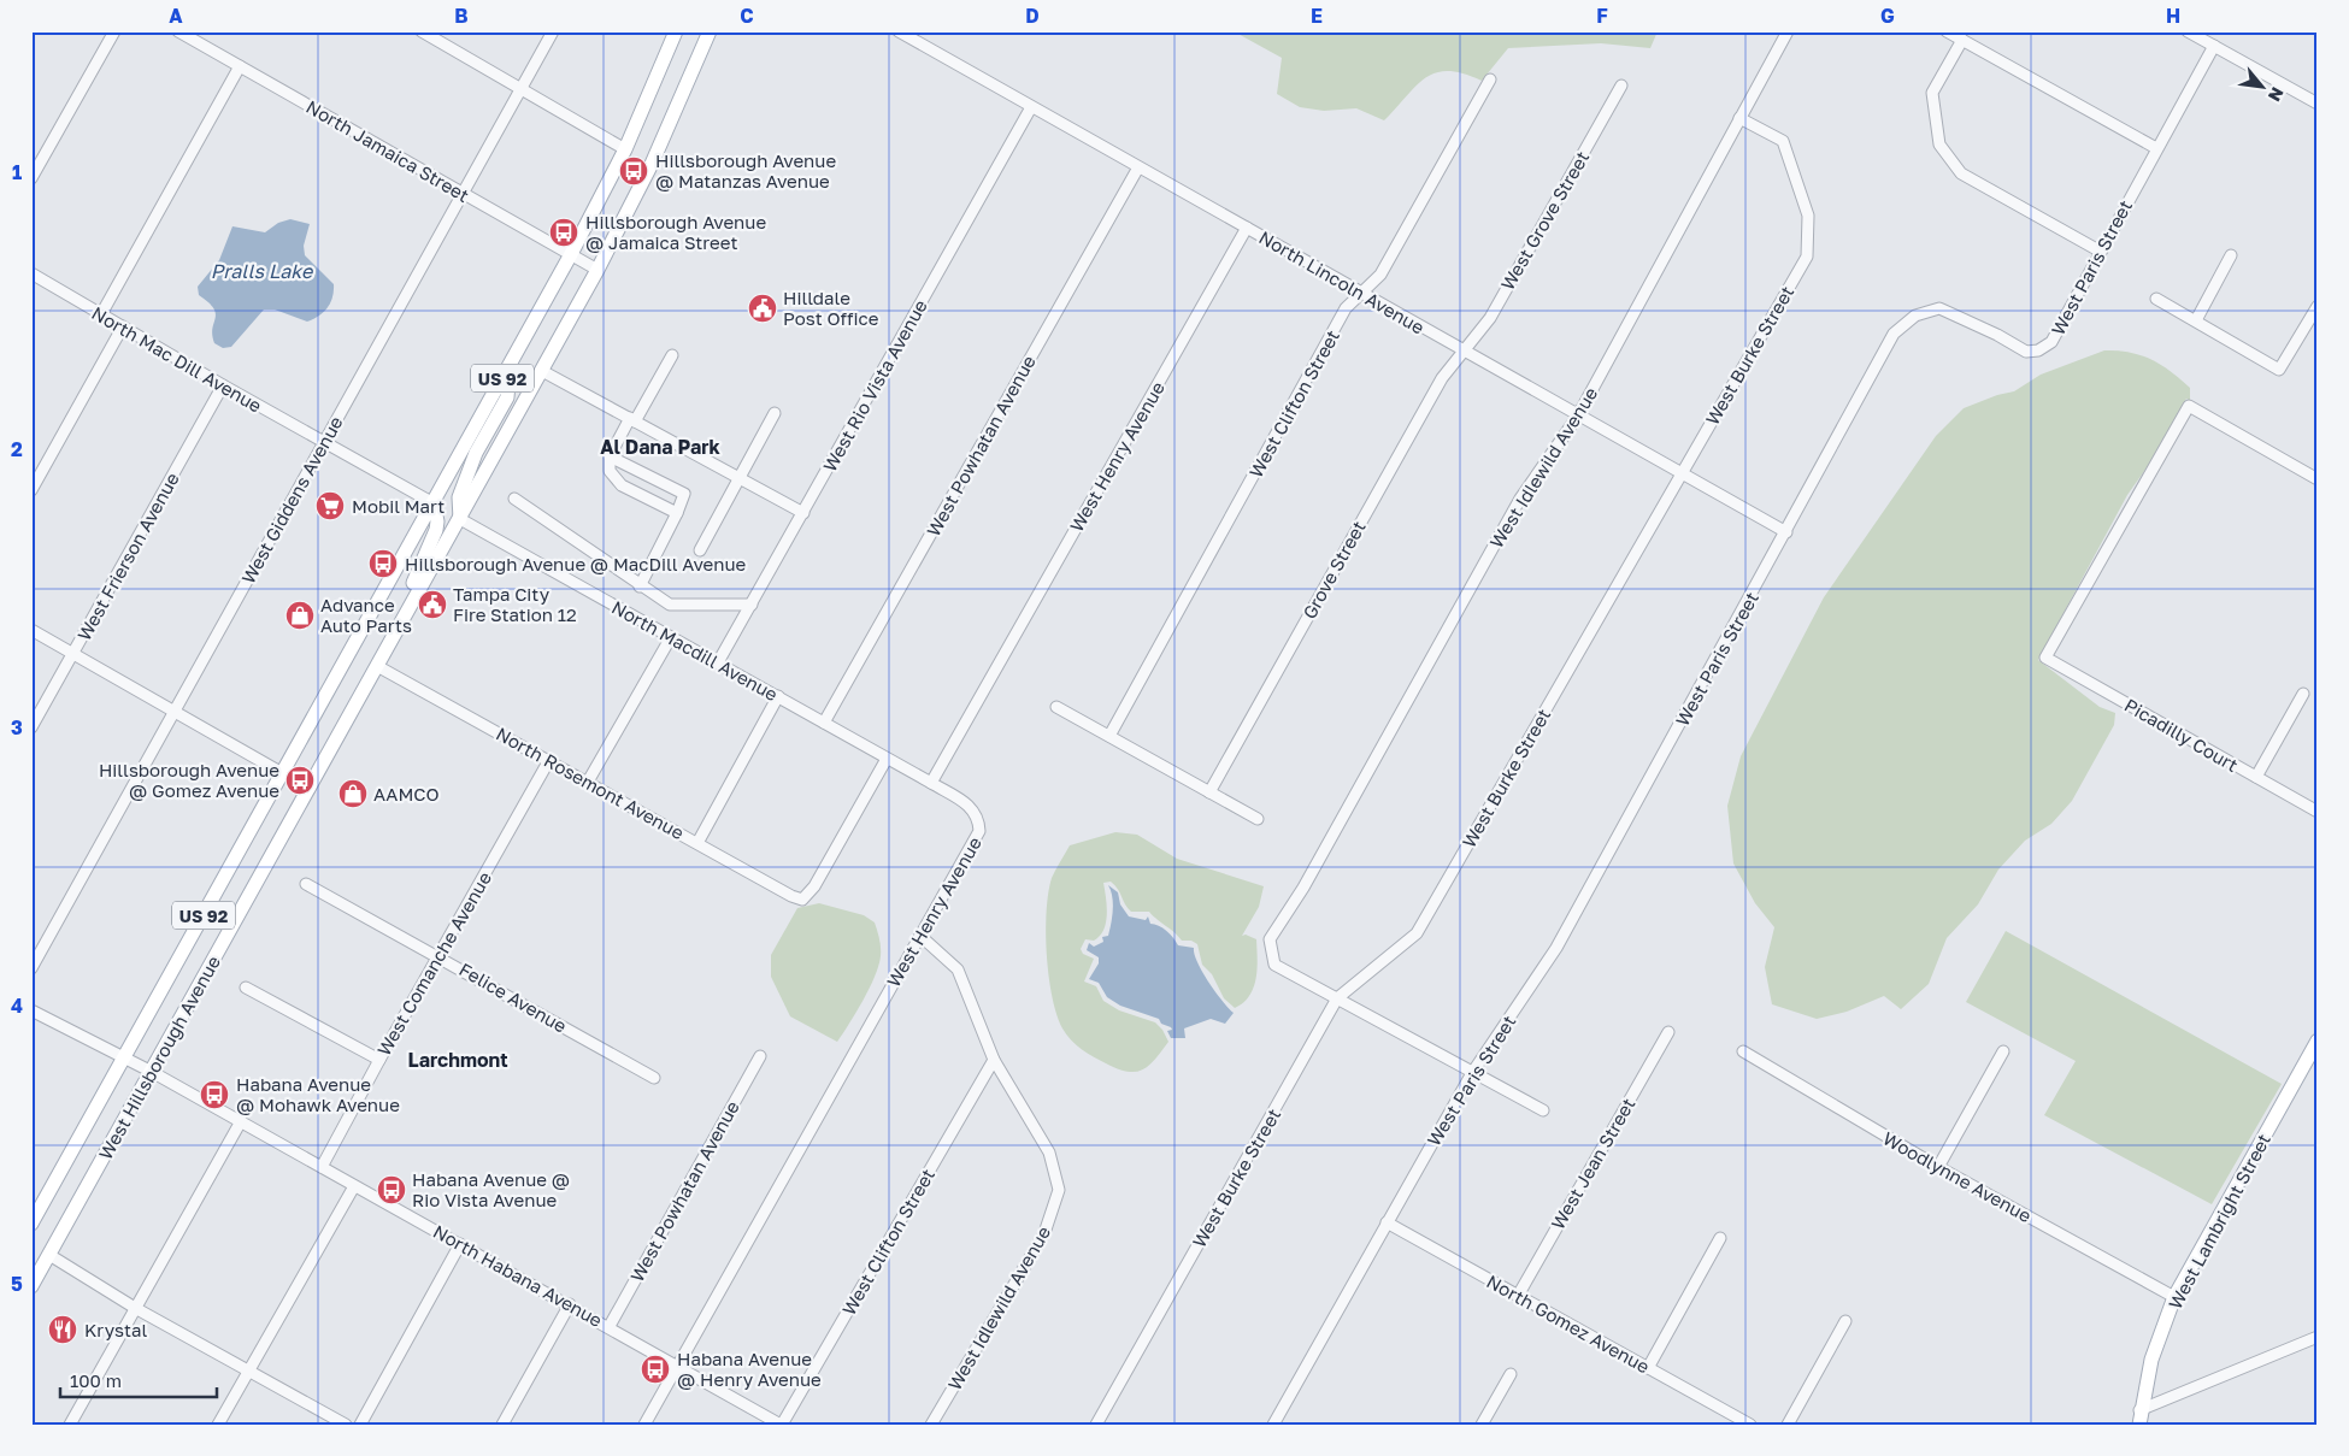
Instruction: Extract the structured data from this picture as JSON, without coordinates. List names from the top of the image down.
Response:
{
  "streets": {
    "main road": ["US 92", "West Hillsborough Avenue", "West Lambright Street"],
    "street": [
      "North Jamaica Street",
      "West Grove Street",
      "West Paris Street",
      "North Lincoln Avenue",
      "West Burke Street",
      "North Mac Dill Avenue",
      "West Rio Vista Avenue",
      "West Clifton Street",
      "West Powhatan Avenue",
      "West Henry Avenue",
      "West Idlewild Avenue",
      "West Giddens Avenue",
      "West Frierson Avenue",
      "Grove Street",
      "North Macdill Avenue",
      "Picadilly Court",
      "North Rosemont Avenue",
      "West Comanche Avenue",
      "Felice Avenue",
      "West Jean Street",
      "Woodlynne Avenue",
      "North Habana Avenue",
      "North Gomez Avenue"
    ]
  },
  "crossings": [
    ["North Jamaica Street", "West Giddens Avenue"],
    ["North Jamaica Street", "West Hillsborough Avenue"],
    ["West Grove Street", "North Lincoln Avenue"],
    ["West Grove Street", "Grove Street"],
    ["West Paris Street", "North Lincoln Avenue"],
    ["West Paris Street", "North Gomez Avenue"],
    ["North Lincoln Avenue", "West Burke Street"],
    ["North Lincoln Avenue", "West Rio Vista Avenue"],
    ["North Lincoln Avenue", "West Clifton Street"],
    ["North Lincoln Avenue", "West Powhatan Avenue"],
    ["North Lincoln Avenue", "West Henry Avenue"],
    ["North Lincoln Avenue", "West Idlewild Avenue"],
    ["North Lincoln Avenue", "Grove Street"],
    ["West Burke Street", "West Idlewild Avenue"],
    ["North Mac Dill Avenue", "West Giddens Avenue"],
    ["North Mac Dill Avenue", "West Frierson Avenue"],
    ["West Rio Vista Avenue", "North Macdill Avenue"],
    ["West Clifton Street", "West Idlewild Avenue"],
    ["West Clifton Street", "North Habana Avenue"],
    ["West Powhatan Avenue", "North Macdill Avenue"],
    ["West Powhatan Avenue", "North Habana Avenue"],
    ["West Henry Avenue", "North Macdill Avenue"],
    ["West Henry Avenue", "North Habana Avenue"],
    ["North Macdill Avenue", "North Rosemont Avenue"],
    ["North Macdill Avenue", "West Hillsborough Avenue"],
    ["North Rosemont Avenue", "West Comanche Avenue"],
    ["North Rosemont Avenue", "West Hillsborough Avenue"],
    ["West Comanche Avenue", "Felice Avenue"],
    ["West Comanche Avenue", "North Habana Avenue"],
    ["West Hillsborough Avenue", "North Habana Avenue"],
    ["West Jean Street", "North Gomez Avenue"],
    ["Woodlynne Avenue", "West Lambright Street"]
  ],
  "districts": ["Al Dana Park", "Larchmont"],
  "water": ["Pralls Lake"],
  "places": {
    "bus stop": [
      "Hillsborough Avenue @ Matanzas Avenue",
      "Hillsborough Avenue @ Jamaica Street",
      "Hillsborough Avenue @ MacDill Avenue",
      "Hillsborough Avenue @ Gomez Avenue",
      "Habana Avenue @ Mohawk Avenue",
      "Habana Avenue @ Rio Vista Avenue",
      "Habana Avenue @ Henry Avenue"
    ],
    "public building": ["Hilldale Post Office", "Tampa City Fire Station 12"],
    "supermarket": ["Mobil Mart"],
    "shop": ["Advance Auto Parts", "AAMCO"],
    "restaurant": ["Krystal"]
  },
  "scale_bar": "100 m",
  "north": "bottom right",
  "grid": {
    "columns": [
      "A",
      "B",
      "C",
      "D",
      "E",
      "F",
      "G",
      "H"
    ],
    "rows": [
      "1",
      "2",
      "3",
      "4",
      "5"
    ]
  }
}
